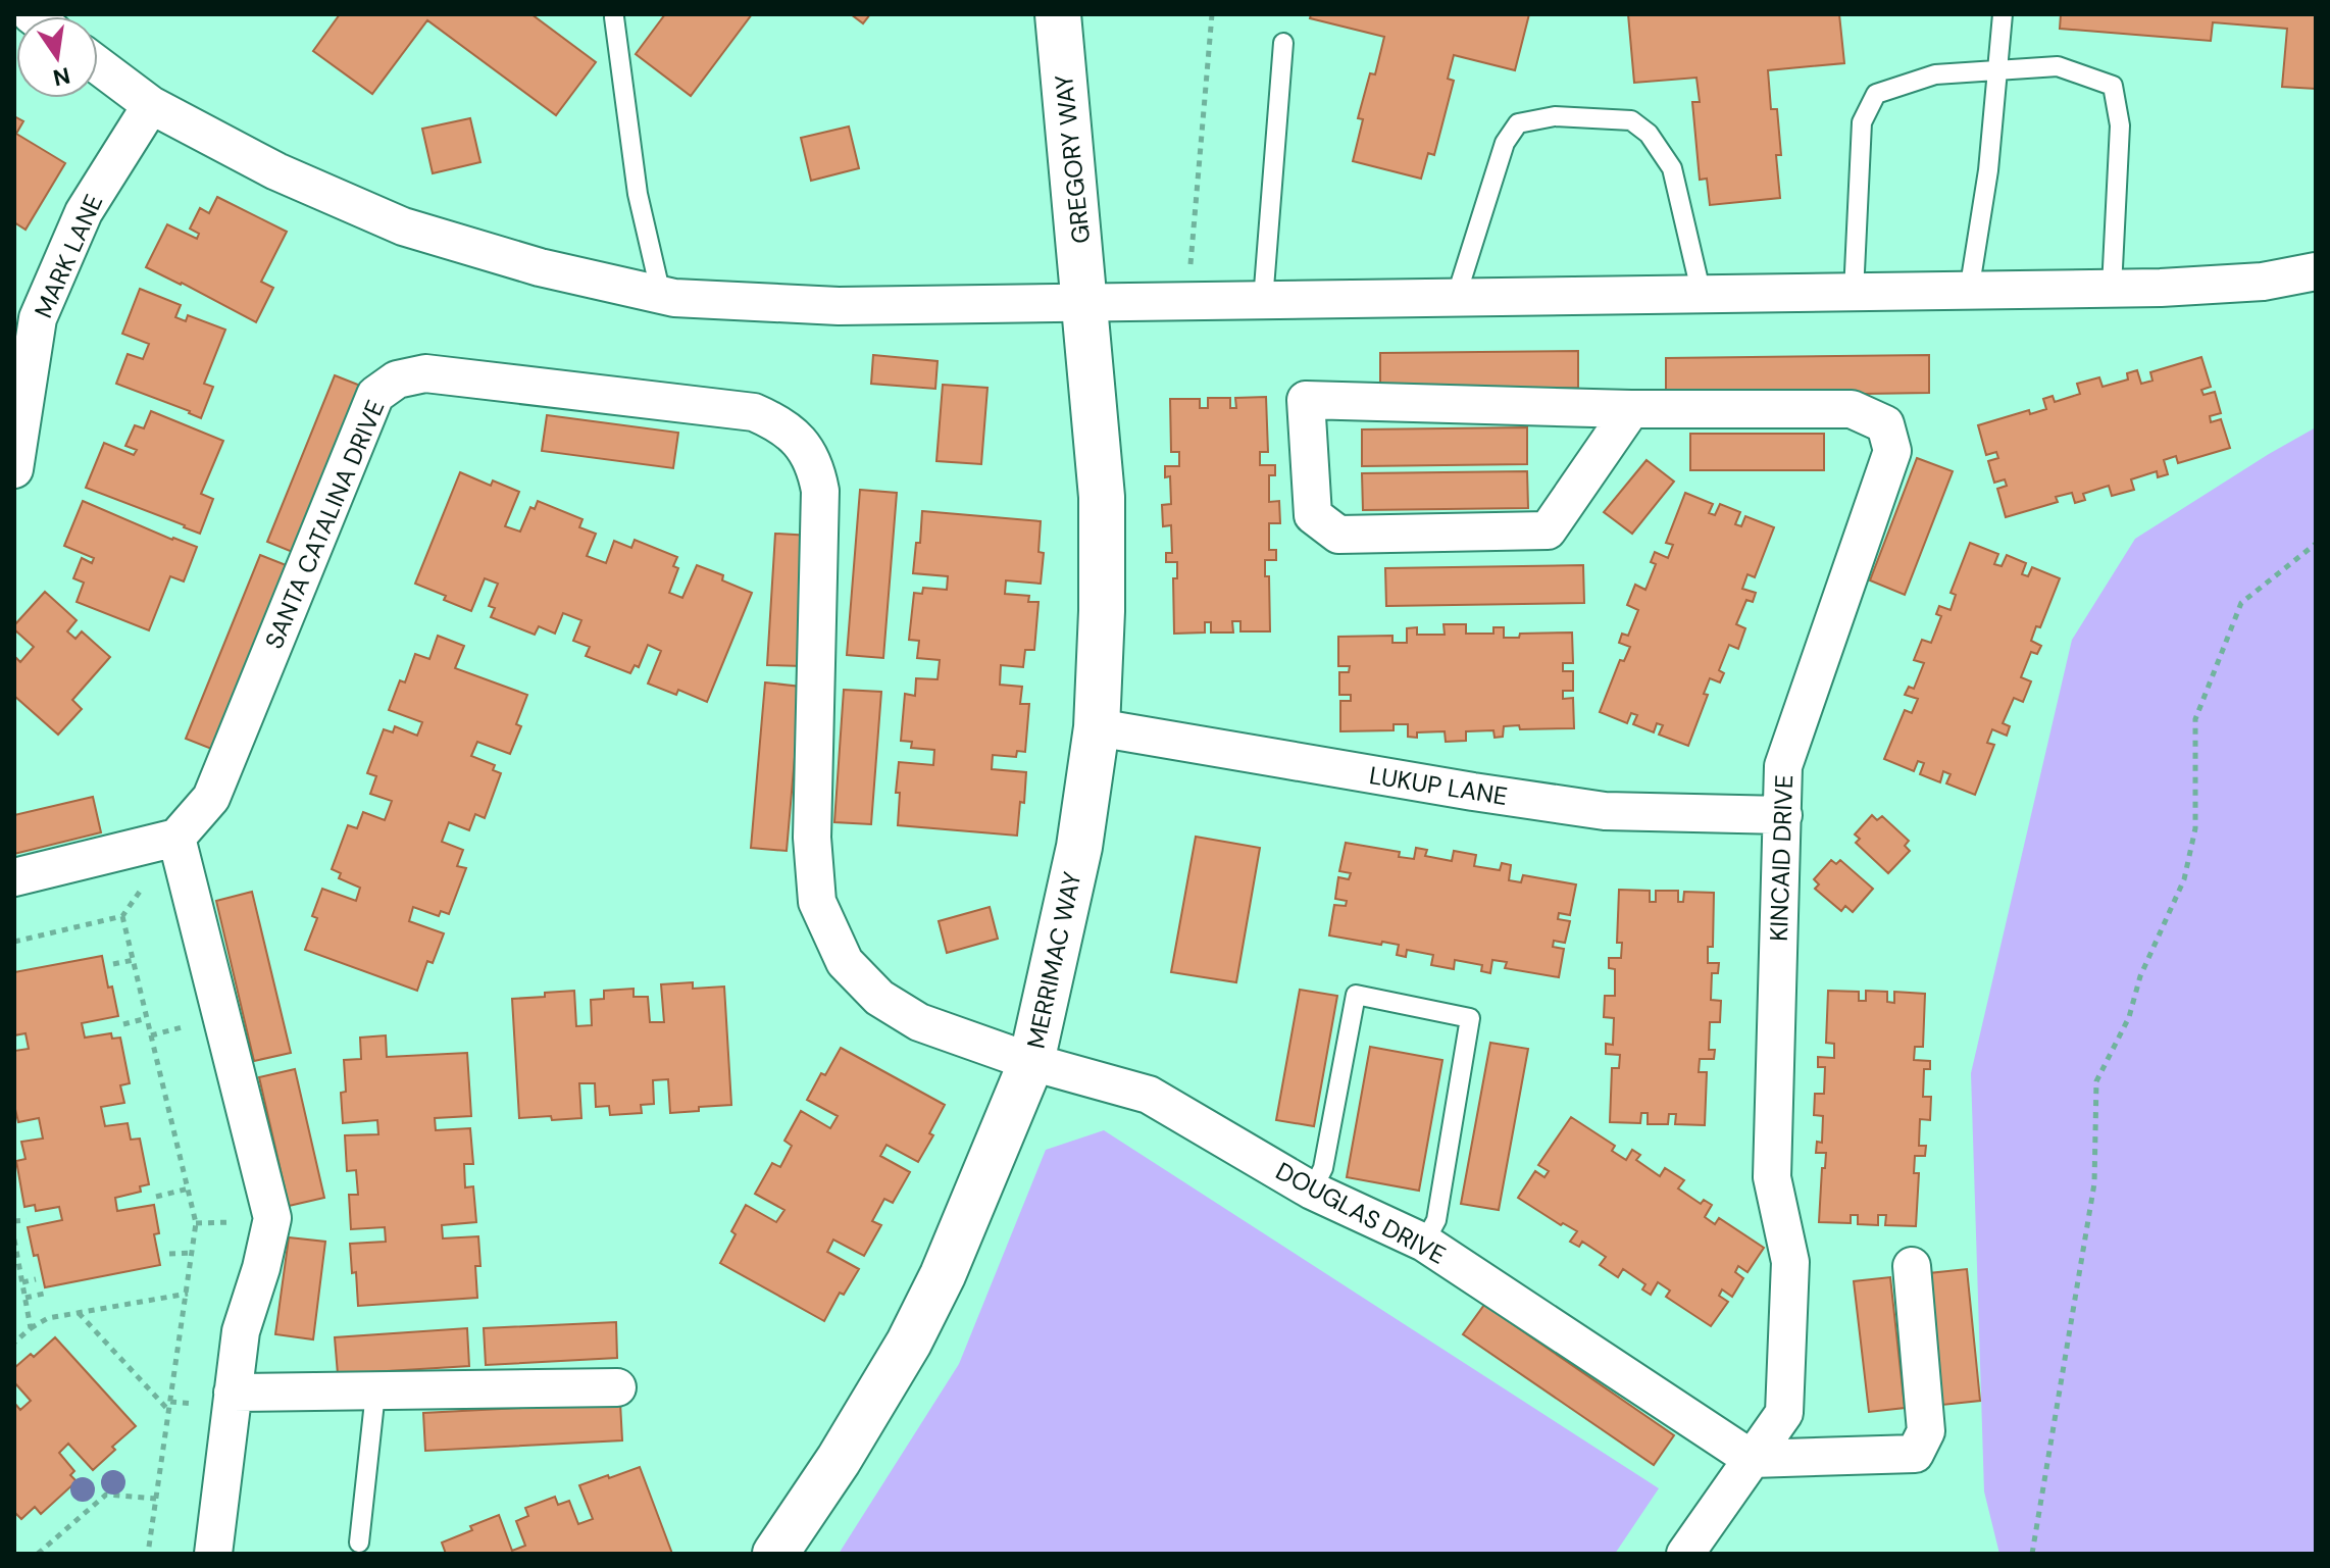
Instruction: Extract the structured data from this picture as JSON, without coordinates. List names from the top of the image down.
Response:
{
  "streets": {
    "street": [
      "GREGORY WAY",
      "MARK LANE",
      "SANTA CATALINA DRIVE",
      "LUKUP LANE",
      "KINCAID DRIVE",
      "MERRIMAC WAY",
      "DOUGLAS DRIVE"
    ]
  },
  "crossings": [
    ["GREGORY WAY", "MERRIMAC WAY"],
    ["SANTA CATALINA DRIVE", "MERRIMAC WAY"],
    ["SANTA CATALINA DRIVE", "DOUGLAS DRIVE"],
    ["LUKUP LANE", "KINCAID DRIVE"],
    ["LUKUP LANE", "MERRIMAC WAY"],
    ["KINCAID DRIVE", "DOUGLAS DRIVE"],
    ["MERRIMAC WAY", "DOUGLAS DRIVE"]
  ],
  "north": "bottom"
}
